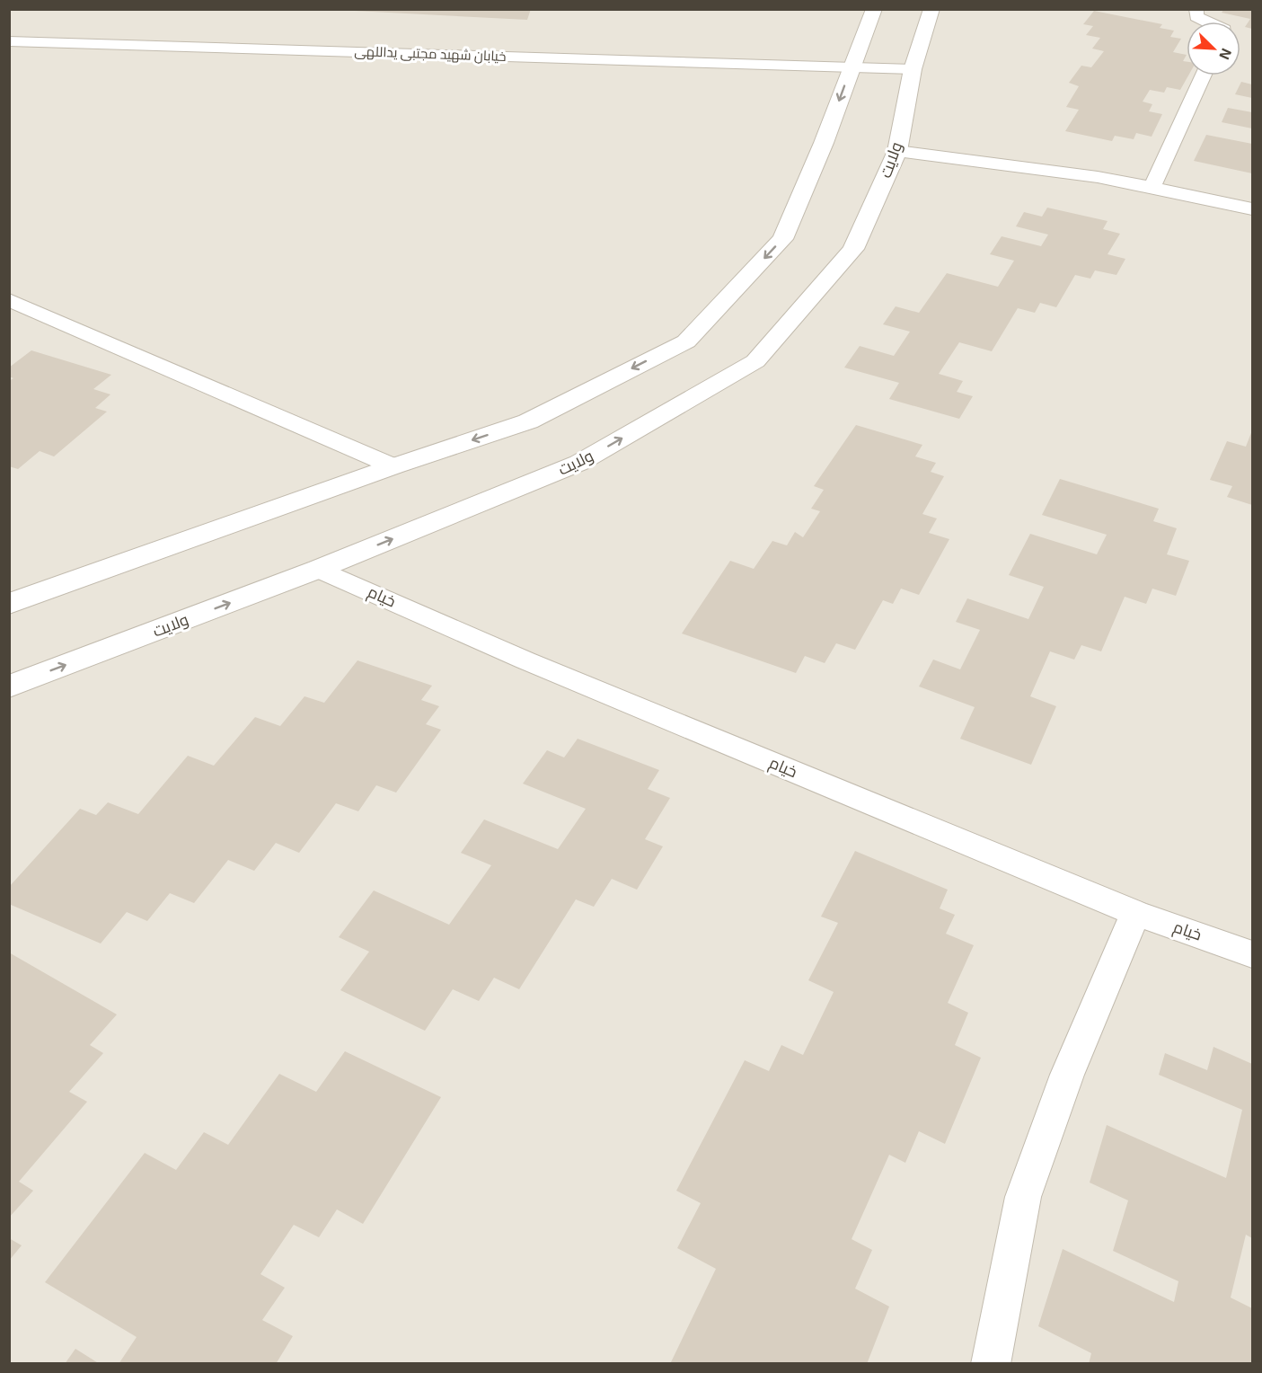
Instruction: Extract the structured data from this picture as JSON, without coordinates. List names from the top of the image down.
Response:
{
  "streets": {
    "street": ["ولایت"],
    "lane": ["خیابان شهید مجتبی یداللهی", "خیام"]
  },
  "crossings": [
    ["خیابان شهید مجتبی یداللهی", "ولایت"],
    ["ولایت", "خیام"]
  ],
  "north": "bottom right"
}
